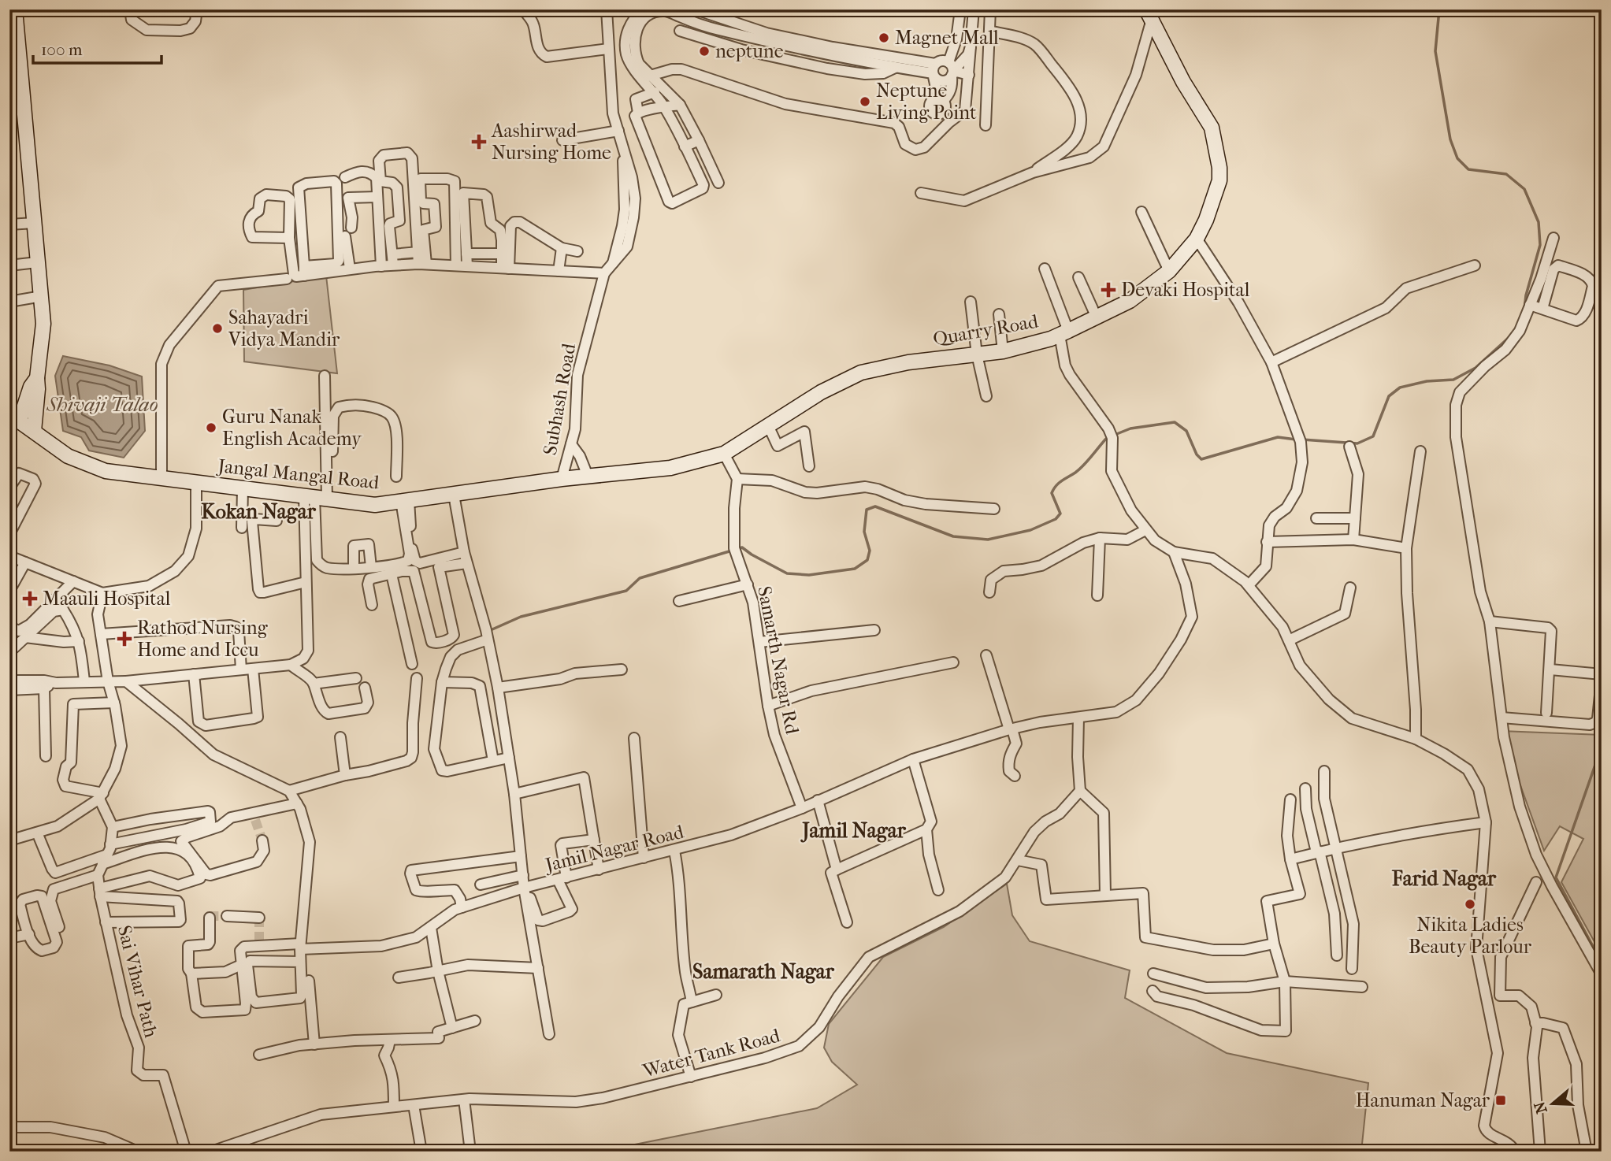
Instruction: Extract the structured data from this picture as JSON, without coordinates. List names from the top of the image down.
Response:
{
  "streets": {
    "main road": ["Quarry Road", "Jangal Mangal Road"],
    "street": [
      "Subhash Road",
      "Samarth Nagar Rd",
      "Jamil Nagar Road",
      "Sai Vihar Path",
      "Water Tank Road"
    ]
  },
  "crossings": [
    ["Quarry Road", "Jangal Mangal Road"],
    ["Subhash Road", "Jangal Mangal Road"],
    ["Samarth Nagar Rd", "Jamil Nagar Road"]
  ],
  "districts": [
    "Kokan Nagar",
    "Jamil Nagar",
    "Farid Nagar",
    "Samarath Nagar"
  ],
  "water": ["Shivaji Talao"],
  "places": {
    "other": [
      "Magnet Mall",
      "neptune",
      "Neptune Living Point",
      "Sahayadri Vidya Mandir",
      "Guru Nanak English Academy",
      "Nikita Ladies Beauty Parlour"
    ],
    "health": [
      "Aashirwad Nursing Home",
      "Devaki Hospital",
      "Maauli Hospital",
      "Rathod Nursing Home and Iccu"
    ],
    "transit": ["Hanuman Nagar"]
  },
  "scale_bar": "100 m",
  "north": "left"
}
